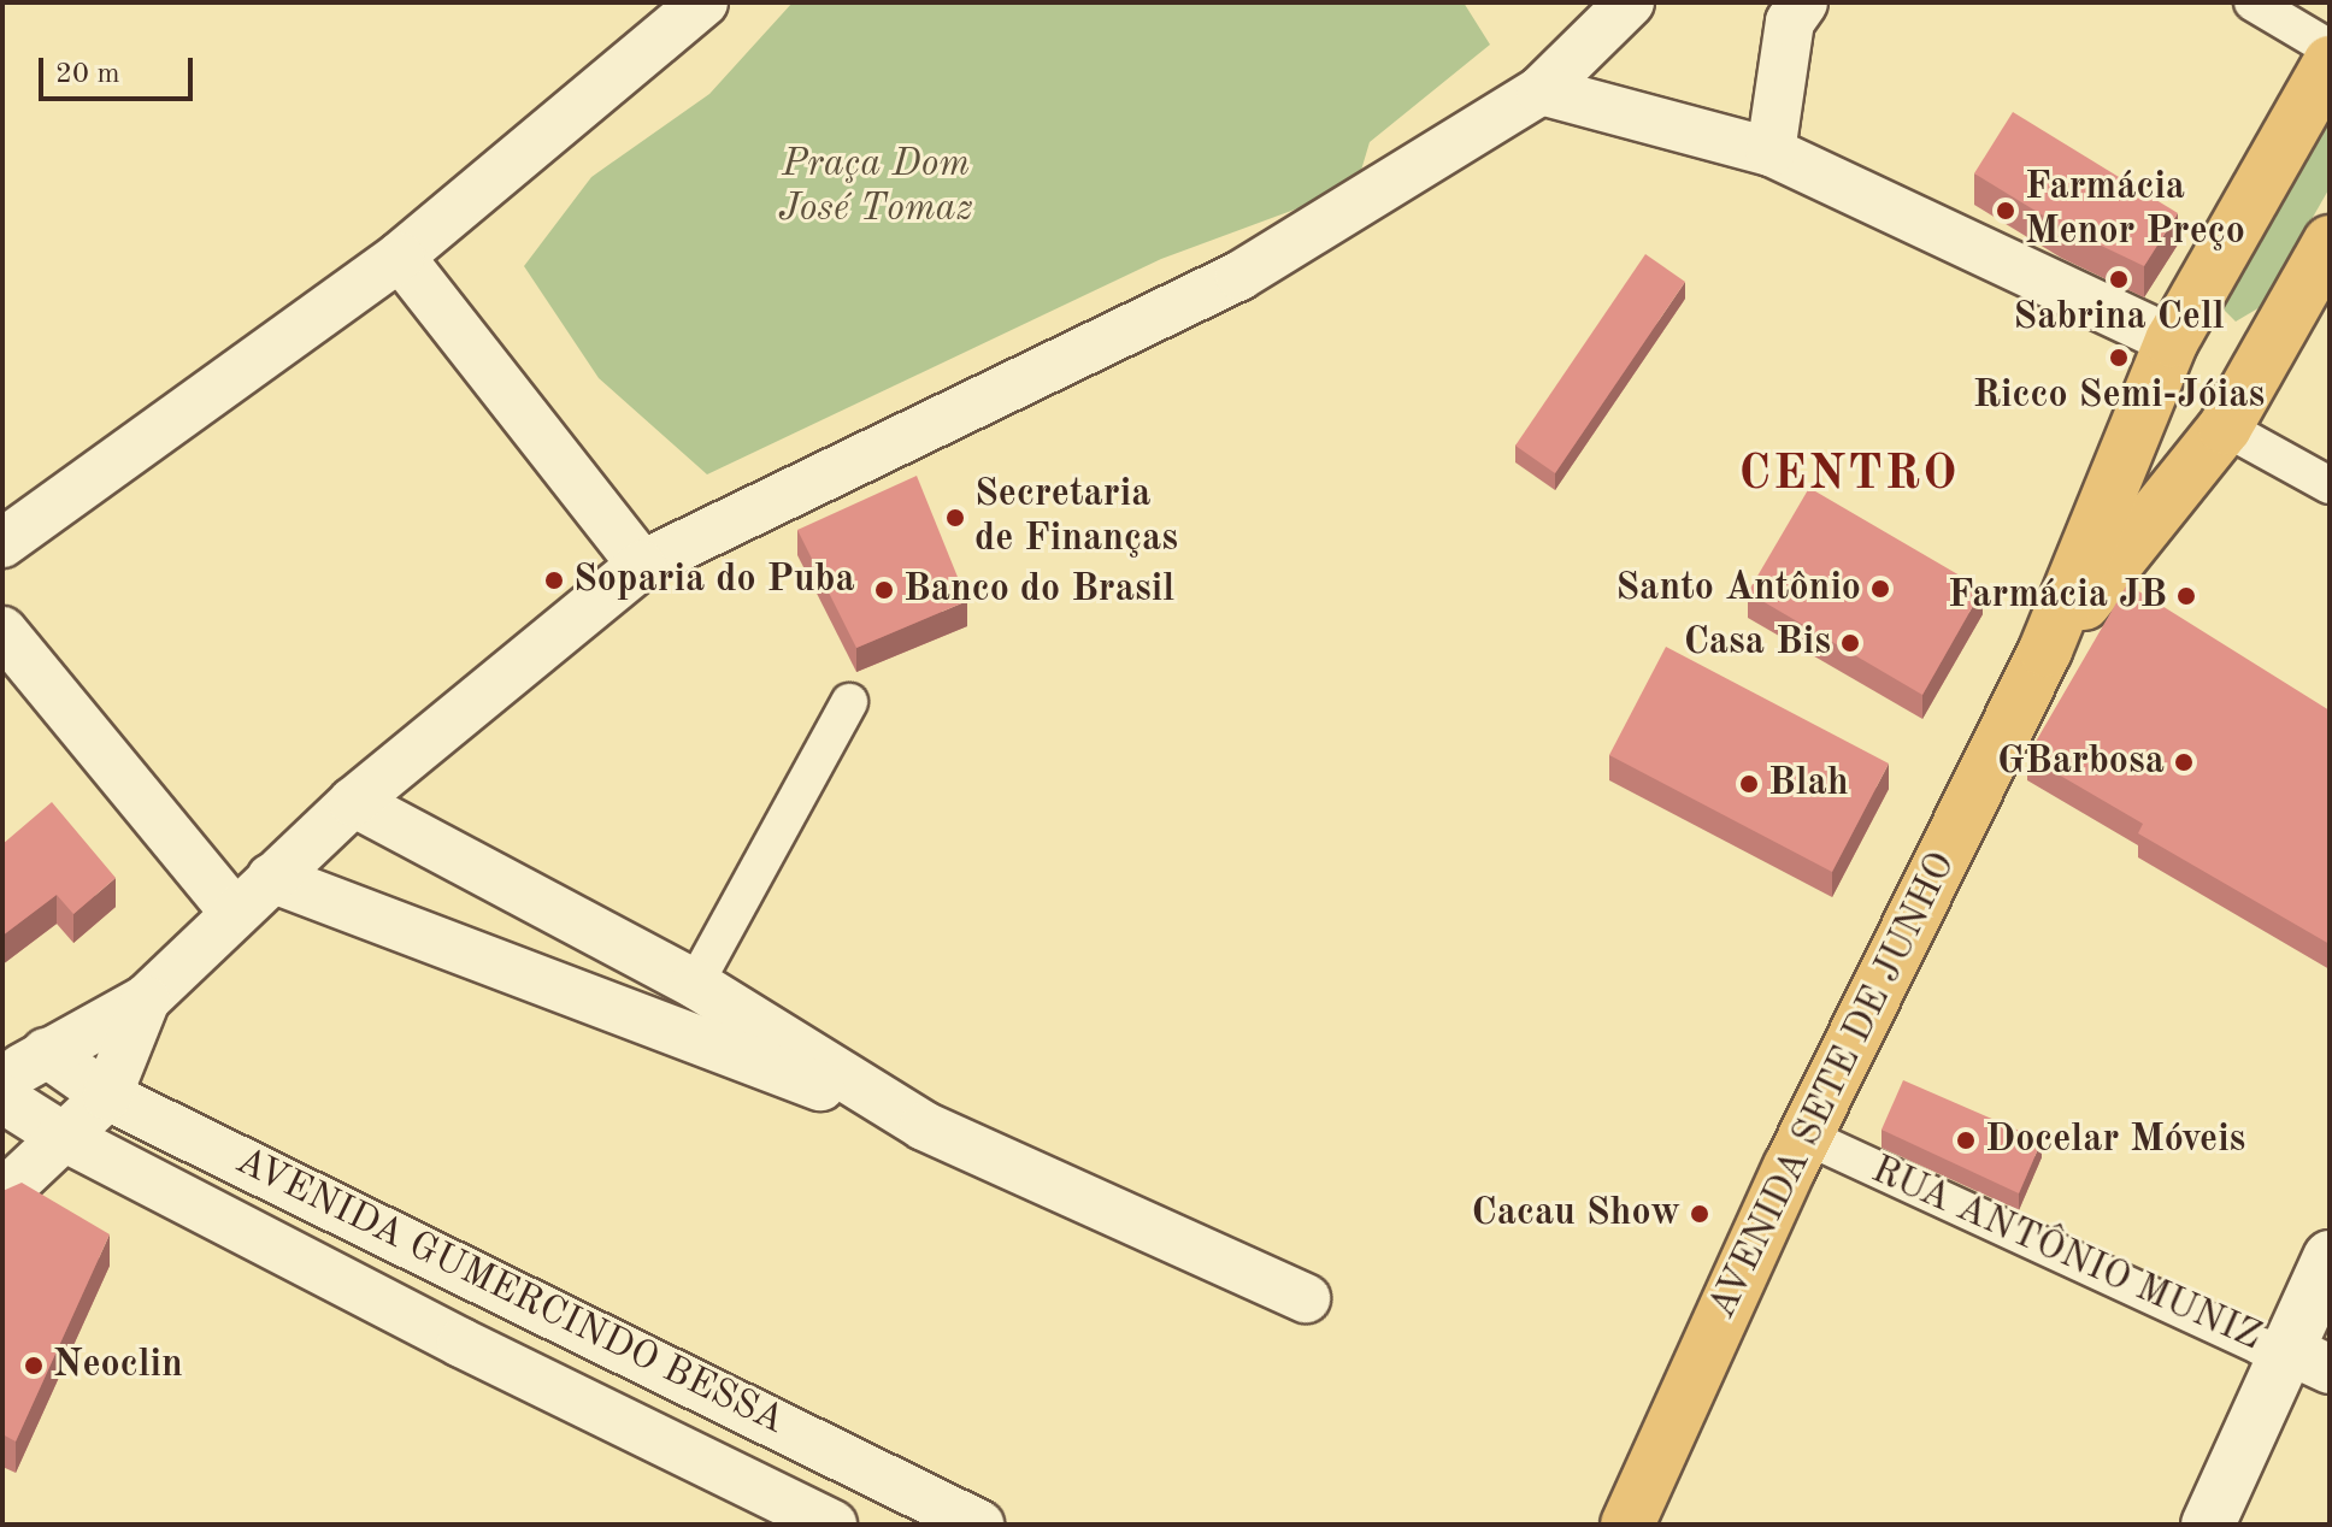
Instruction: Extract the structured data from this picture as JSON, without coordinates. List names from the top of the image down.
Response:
{
  "streets": {
    "main road": ["AVENIDA SETE DE JUNHO"],
    "street": ["RUA ANTÔNIO MUNIZ", "AVENIDA GUMERCINDO BESSA"]
  },
  "crossings": [
    ["AVENIDA SETE DE JUNHO", "RUA ANTÔNIO MUNIZ"]
  ],
  "districts": ["CENTRO"],
  "parks": ["Praça Dom José Tomaz"],
  "places": [
    "Farmácia Menor Preço",
    "Sabrina Cell",
    "Ricco Semi-Jóias",
    "Secretaria de Finanças",
    "Soparia do Puba",
    "Santo Antônio",
    "Banco do Brasil",
    "Farmácia JB",
    "Casa Bis",
    "GBarbosa",
    "Blah",
    "Docelar Móveis",
    "Cacau Show",
    "Neoclin"
  ],
  "scale_bar": "20 m"
}
